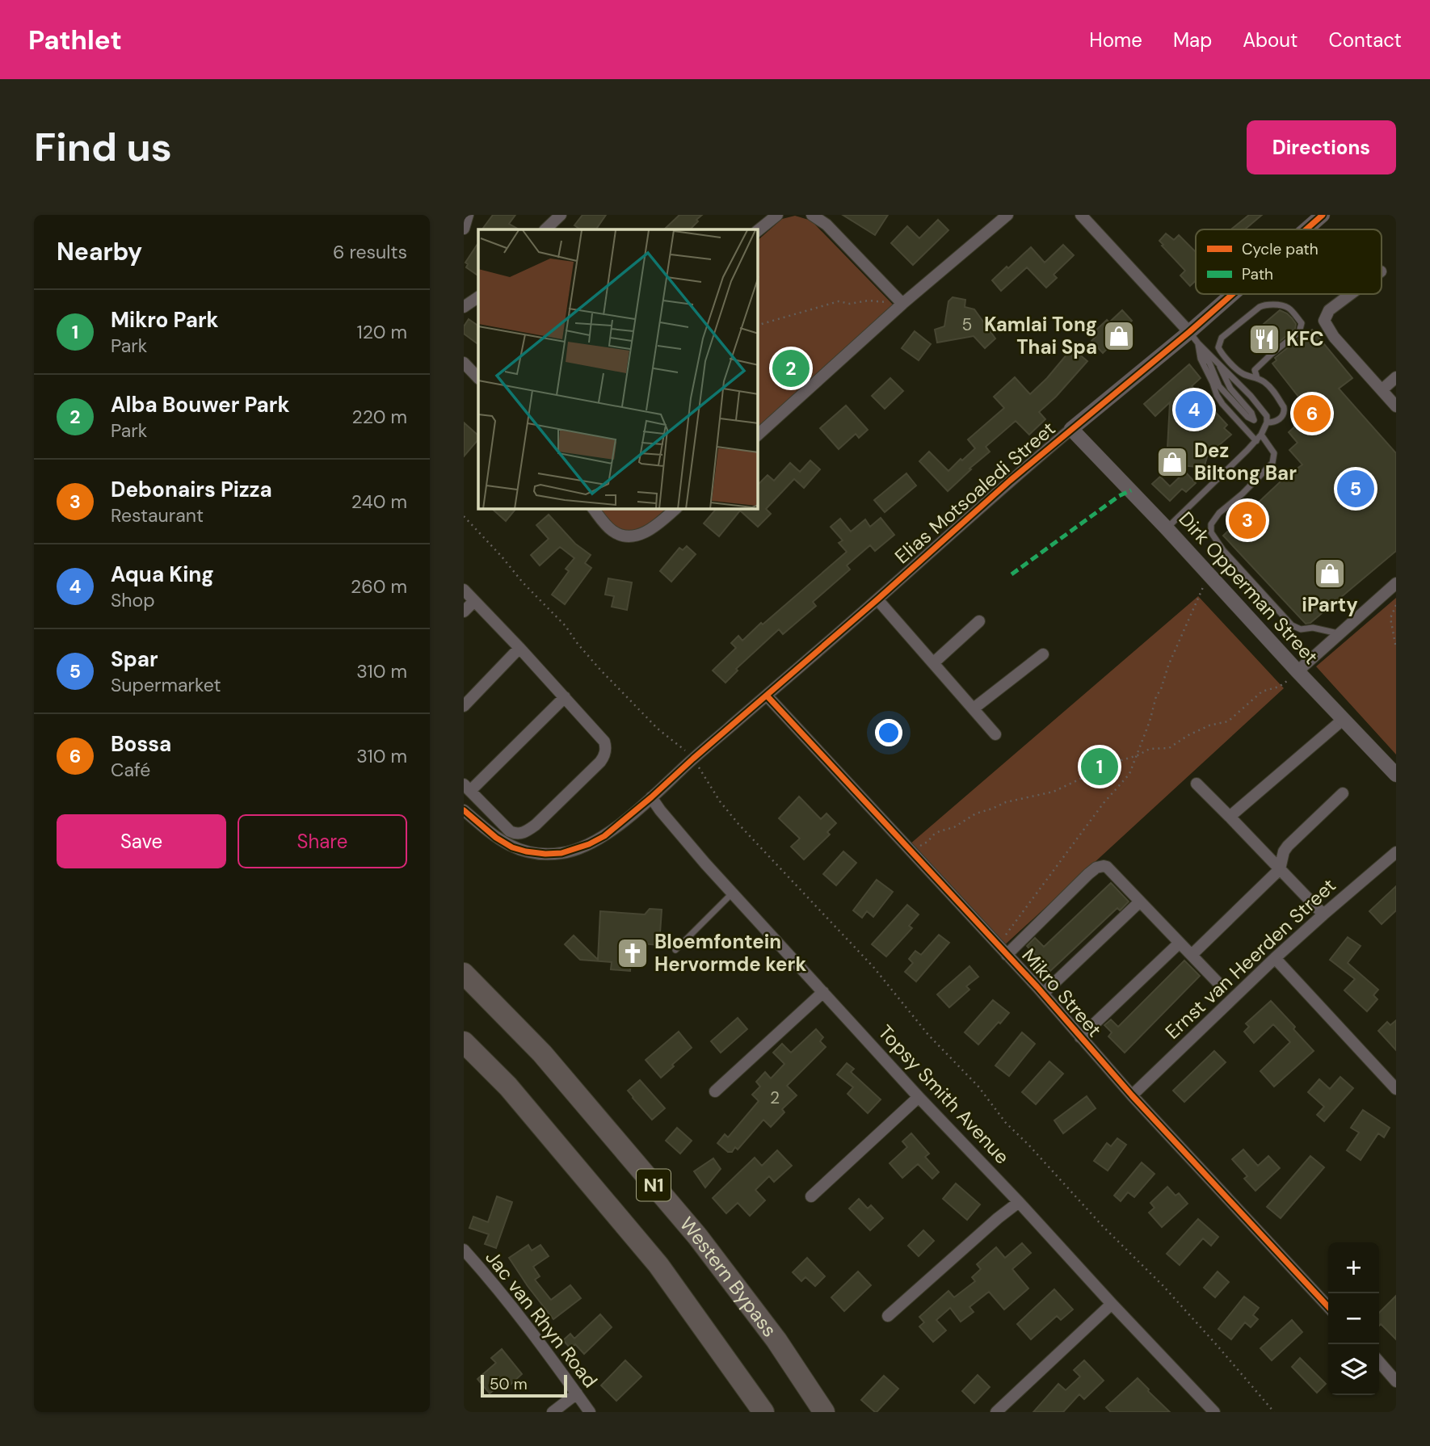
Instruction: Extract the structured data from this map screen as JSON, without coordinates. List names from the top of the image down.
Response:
{
  "streets": {
    "highway": ["N1", "Western Bypass"],
    "street": [
      "Elias Motsoaledi Street",
      "Dirk Opperman Street",
      "Ernst van Heerden Street",
      "Mikro Street",
      "Topsy Smith Avenue",
      "Jac van Rhyn Road"
    ]
  },
  "crossings": [
    ["Elias Motsoaledi Street", "Dirk Opperman Street"],
    ["Elias Motsoaledi Street", "Mikro Street"],
    ["Elias Motsoaledi Street", "Topsy Smith Avenue"],
    ["Ernst van Heerden Street", "Mikro Street"]
  ],
  "places": {
    "shop": ["Kamlai Tong Thai Spa", "Dez Biltong Bar", "iParty"],
    "restaurant": ["KFC"],
    "church": ["Bloemfontein Hervormde kerk"]
  },
  "house_numbers": ["5", "2"],
  "legend": ["Cycle path", "Path"],
  "scale_bar": "50 m",
  "page": {
    "header": "Pathlet",
    "nav": [
      "Home",
      "Map",
      "About",
      "Contact"
    ],
    "buttons": [
      "Directions",
      ["Save", "Share"]
    ],
    "title": "Find us",
    "heading": ["Nearby", "6 results"],
    "list": [
      {
        "mark": "1",
        "name": "Mikro Park",
        "note": "Park",
        "value": "120 m"
      },
      {
        "mark": "2",
        "name": "Alba Bouwer Park",
        "note": "Park",
        "value": "220 m"
      },
      {
        "mark": "3",
        "name": "Debonairs Pizza",
        "note": "Restaurant",
        "value": "240 m"
      },
      {
        "mark": "4",
        "name": "Aqua King",
        "note": "Shop",
        "value": "260 m"
      },
      {
        "mark": "5",
        "name": "Spar",
        "note": "Supermarket",
        "value": "310 m"
      },
      {
        "mark": "6",
        "name": "Bossa",
        "note": "Café",
        "value": "310 m"
      }
    ],
    "pins": [
      "2",
      "4",
      "6",
      "5",
      "3",
      "1"
    ],
    "map_buttons": ["+", "−"],
    "scale": "50 m"
  }
}
